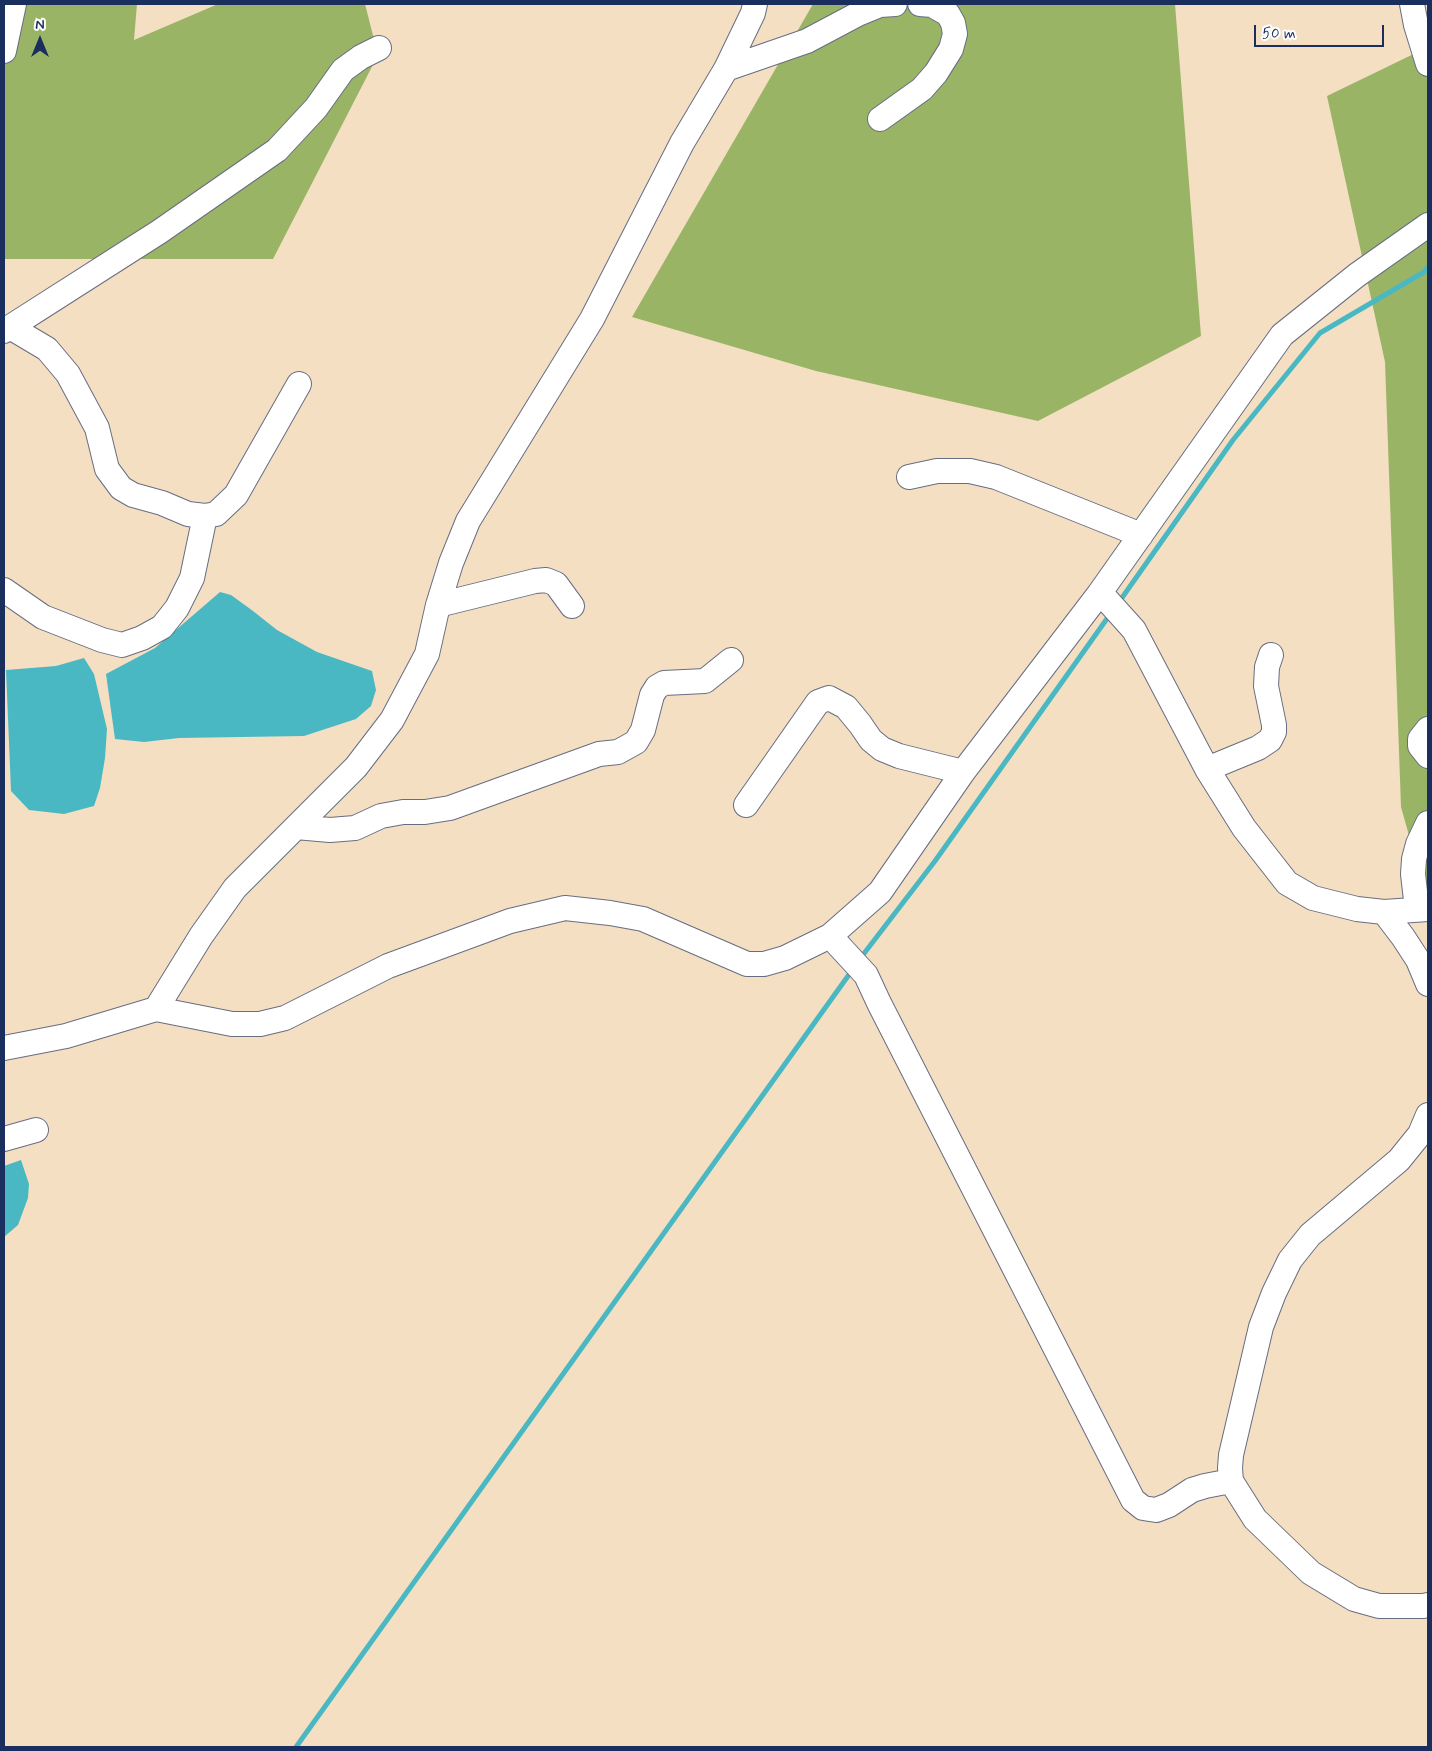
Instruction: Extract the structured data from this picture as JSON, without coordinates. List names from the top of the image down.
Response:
{
  "scale_bar": "50 m",
  "north": "top"
}
